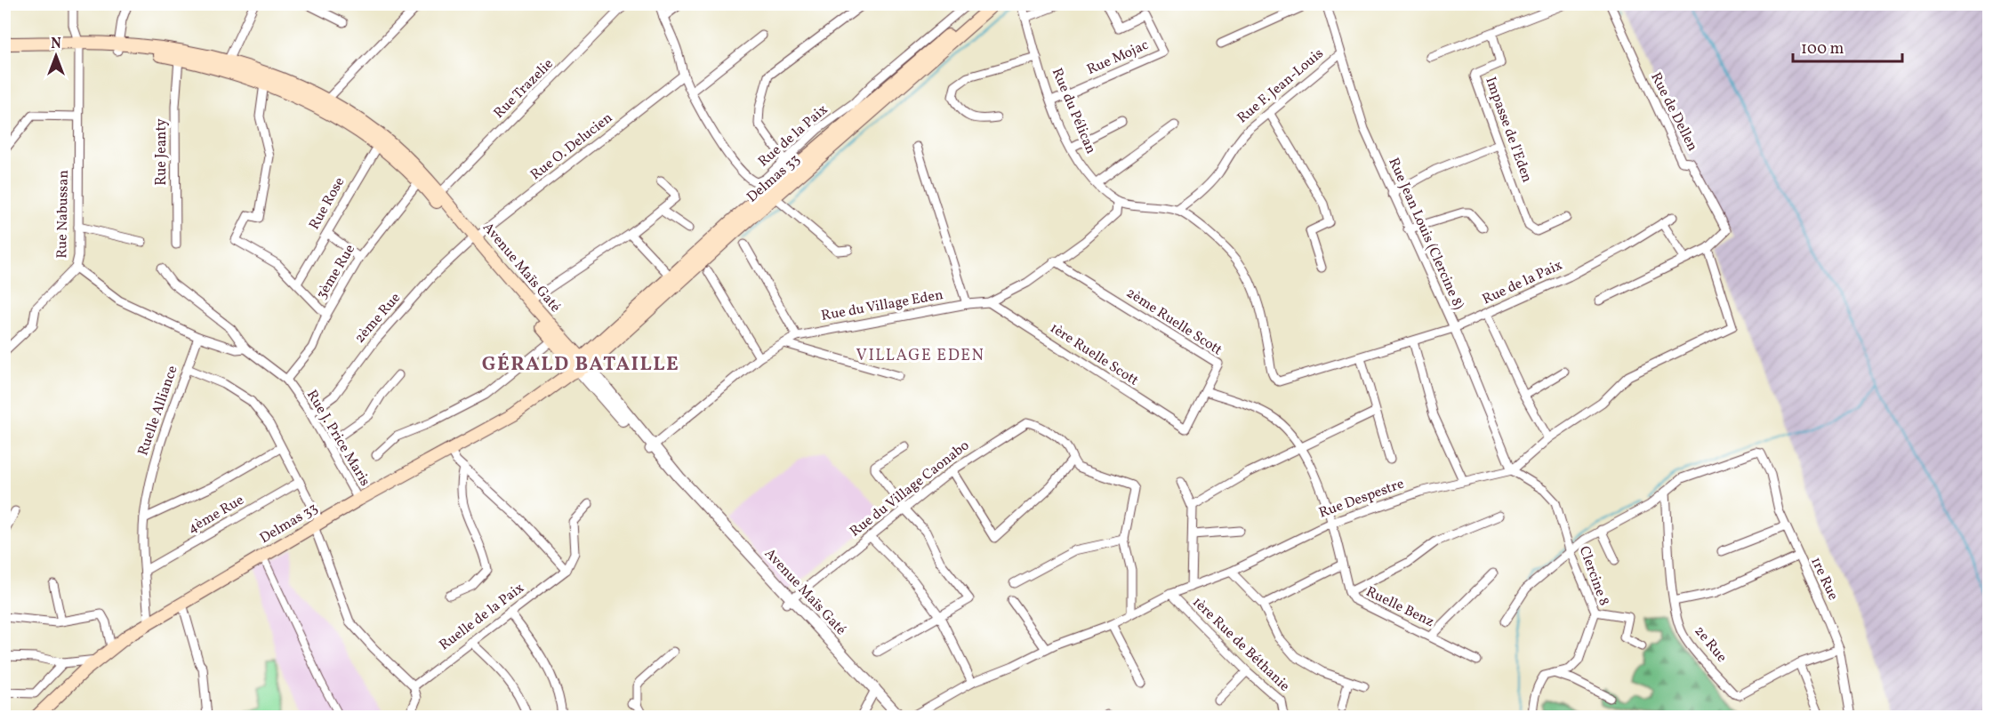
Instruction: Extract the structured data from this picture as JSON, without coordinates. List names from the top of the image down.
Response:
{
  "streets": {
    "main road": ["Delmas 33", "Avenue Maïs Gaté"],
    "street": [
      "Rue Mojac",
      "Rue F. Jean-Louis",
      "Rue Trazelie",
      "Rue du Pélican",
      "Rue de Dellen",
      "Impasse de l'Eden",
      "Rue de la Paix",
      "Rue O. Delucien",
      "Rue Jeanty",
      "Rue Rose",
      "Rue Nabussan",
      "Rue Jean Louis (Clercine 8)",
      "3ème Rue",
      "Rue du Village Eden",
      "2ème Rue",
      "2ème Ruelle Scott",
      "1ère Ruelle Scott",
      "Ruelle Alliance",
      "Rue J. Price Maris",
      "Rue du Village Caonabo",
      "Rue Despestre",
      "4ème Rue",
      "Clercine 8",
      "1re Rue",
      "Ruelle Benz",
      "Ruelle de la Paix",
      "1ère Rue de Béthanie",
      "2e Rue"
    ]
  },
  "crossings": [
    ["Rue Mojac", "Rue du Pélican"],
    ["Rue F. Jean-Louis", "Rue de la Paix"],
    ["Rue F. Jean-Louis", "Rue Jean Louis (Clercine 8)"],
    ["Rue Trazelie", "Avenue Maïs Gaté"],
    ["Rue du Pélican", "Rue du Village Eden"],
    ["Rue de Dellen", "Rue Despestre"],
    ["Rue de la Paix", "Rue O. Delucien"],
    ["Rue de la Paix", "Rue Jean Louis (Clercine 8)"],
    ["Rue O. Delucien", "Avenue Maïs Gaté"],
    ["Rue O. Delucien", "2ème Rue"],
    ["Rue Jeanty", "Avenue Maïs Gaté"],
    ["Delmas 33", "Avenue Maïs Gaté"],
    ["Delmas 33", "Ruelle Alliance"],
    ["Delmas 33", "Rue J. Price Maris"],
    ["Rue Rose", "Avenue Maïs Gaté"],
    ["Rue Nabussan", "Avenue Maïs Gaté"],
    ["Rue Nabussan", "Rue J. Price Maris"],
    ["Rue Jean Louis (Clercine 8)", "Rue Despestre"],
    ["Rue Jean Louis (Clercine 8)", "Clercine 8"],
    ["Avenue Maïs Gaté", "3ème Rue"],
    ["Avenue Maïs Gaté", "Rue du Village Eden"],
    ["Avenue Maïs Gaté", "2ème Rue"],
    ["Avenue Maïs Gaté", "Rue du Village Caonabo"],
    ["3ème Rue", "Rue J. Price Maris"],
    ["Rue du Village Eden", "2ème Ruelle Scott"],
    ["Rue du Village Eden", "1ère Ruelle Scott"],
    ["2ème Rue", "Rue J. Price Maris"],
    ["2ème Ruelle Scott", "1ère Ruelle Scott"],
    ["2ème Ruelle Scott", "Ruelle Benz"],
    ["Ruelle Alliance", "Rue J. Price Maris"],
    ["Ruelle Alliance", "4ème Rue"],
    ["Rue du Village Caonabo", "Rue Despestre"],
    ["Rue Despestre", "Clercine 8"],
    ["Rue Despestre", "Ruelle Benz"],
    ["Rue Despestre", "1ère Rue de Béthanie"],
    ["1re Rue", "2e Rue"]
  ],
  "districts": ["VILLAGE EDEN", "GÉRALD BATAILLE"],
  "scale_bar": "100 m",
  "north": "top"
}
